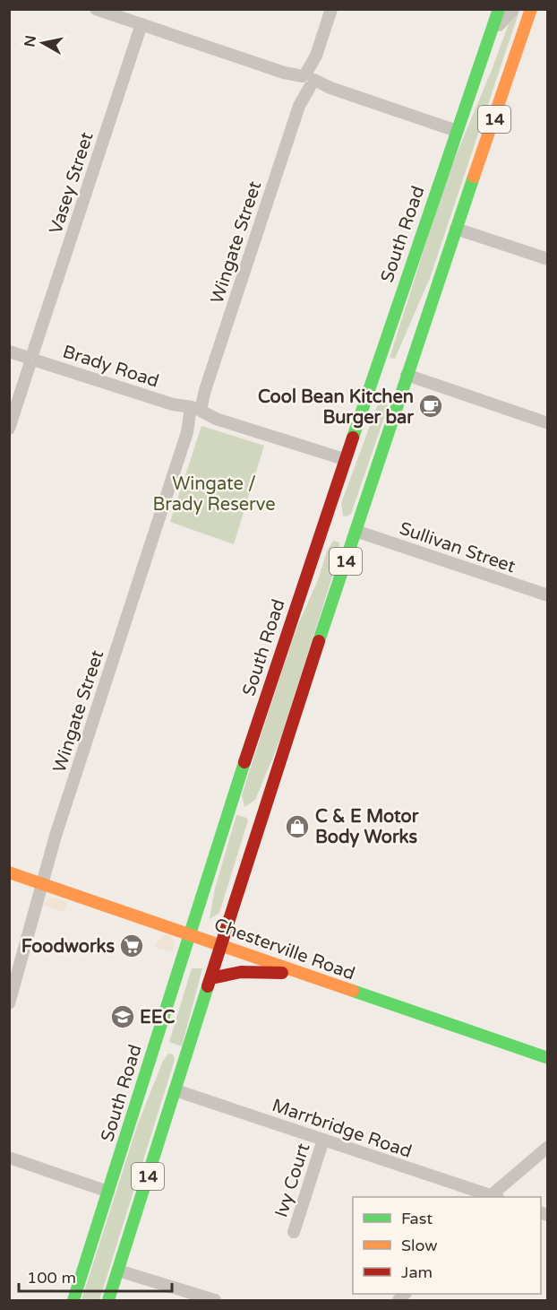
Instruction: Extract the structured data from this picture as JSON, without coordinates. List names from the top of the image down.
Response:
{
  "streets": {
    "main road": ["14", "South Road", "Chesterville Road"],
    "street": [
      "Vasey Street",
      "Wingate Street",
      "Brady Road",
      "Sullivan Street",
      "Marrbridge Road",
      "Ivy Court"
    ]
  },
  "crossings": [
    ["Vasey Street", "Brady Road"],
    ["South Road", "Brady Road"],
    ["South Road", "Sullivan Street"],
    ["South Road", "Chesterville Road"],
    ["South Road", "Marrbridge Road"],
    ["Wingate Street", "Brady Road"],
    ["Wingate Street", "Chesterville Road"],
    ["Marrbridge Road", "Ivy Court"]
  ],
  "parks": ["Wingate / Brady Reserve"],
  "places": {
    "cafe": ["Cool Bean Kitchen Burger bar"],
    "shop": ["C & E Motor Body Works"],
    "supermarket": ["Foodworks"],
    "school or university": ["EEC"]
  },
  "legend": ["Fast", "Slow", "Jam"],
  "scale_bar": "100 m",
  "north": "left"
}
